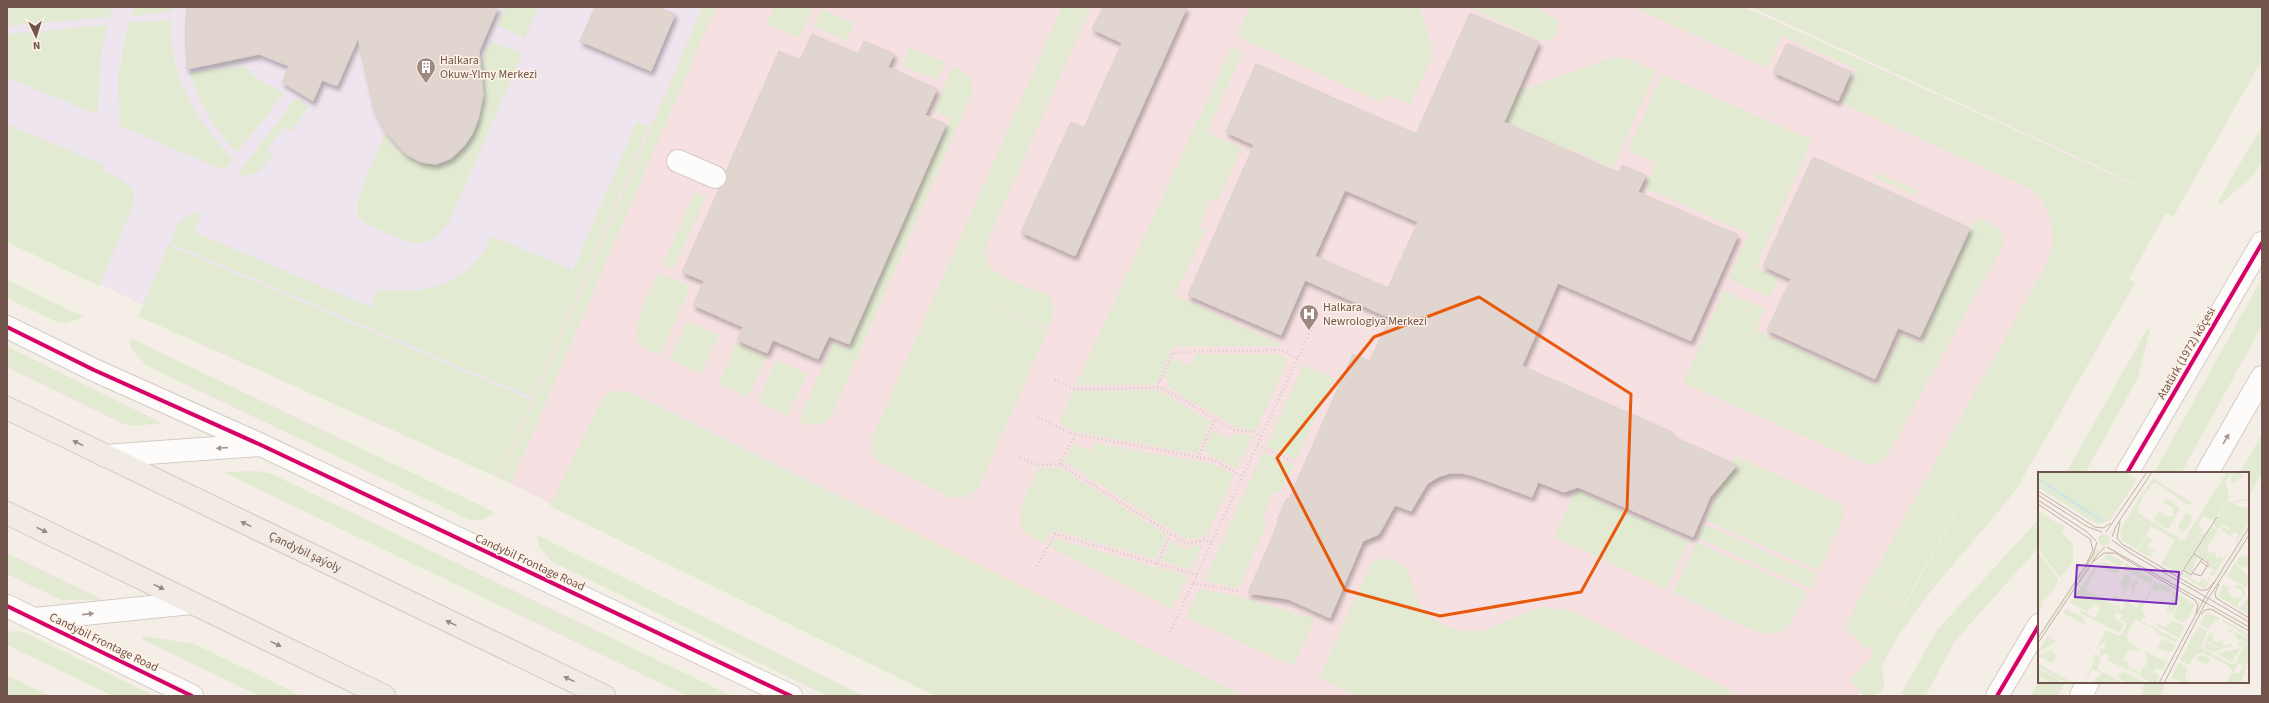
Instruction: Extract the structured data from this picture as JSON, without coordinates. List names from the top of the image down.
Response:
{
  "streets": {
    "main road": ["Çandybil şaýoly"],
    "street": ["Atatürk (1972) köçesi", "Candybil Frontage Road"]
  },
  "places": {
    "building": ["Halkara Okuw-Ylmy Merkezi"],
    "hospital": ["Halkara Newrologiya Merkezi"]
  },
  "north": "bottom"
}
